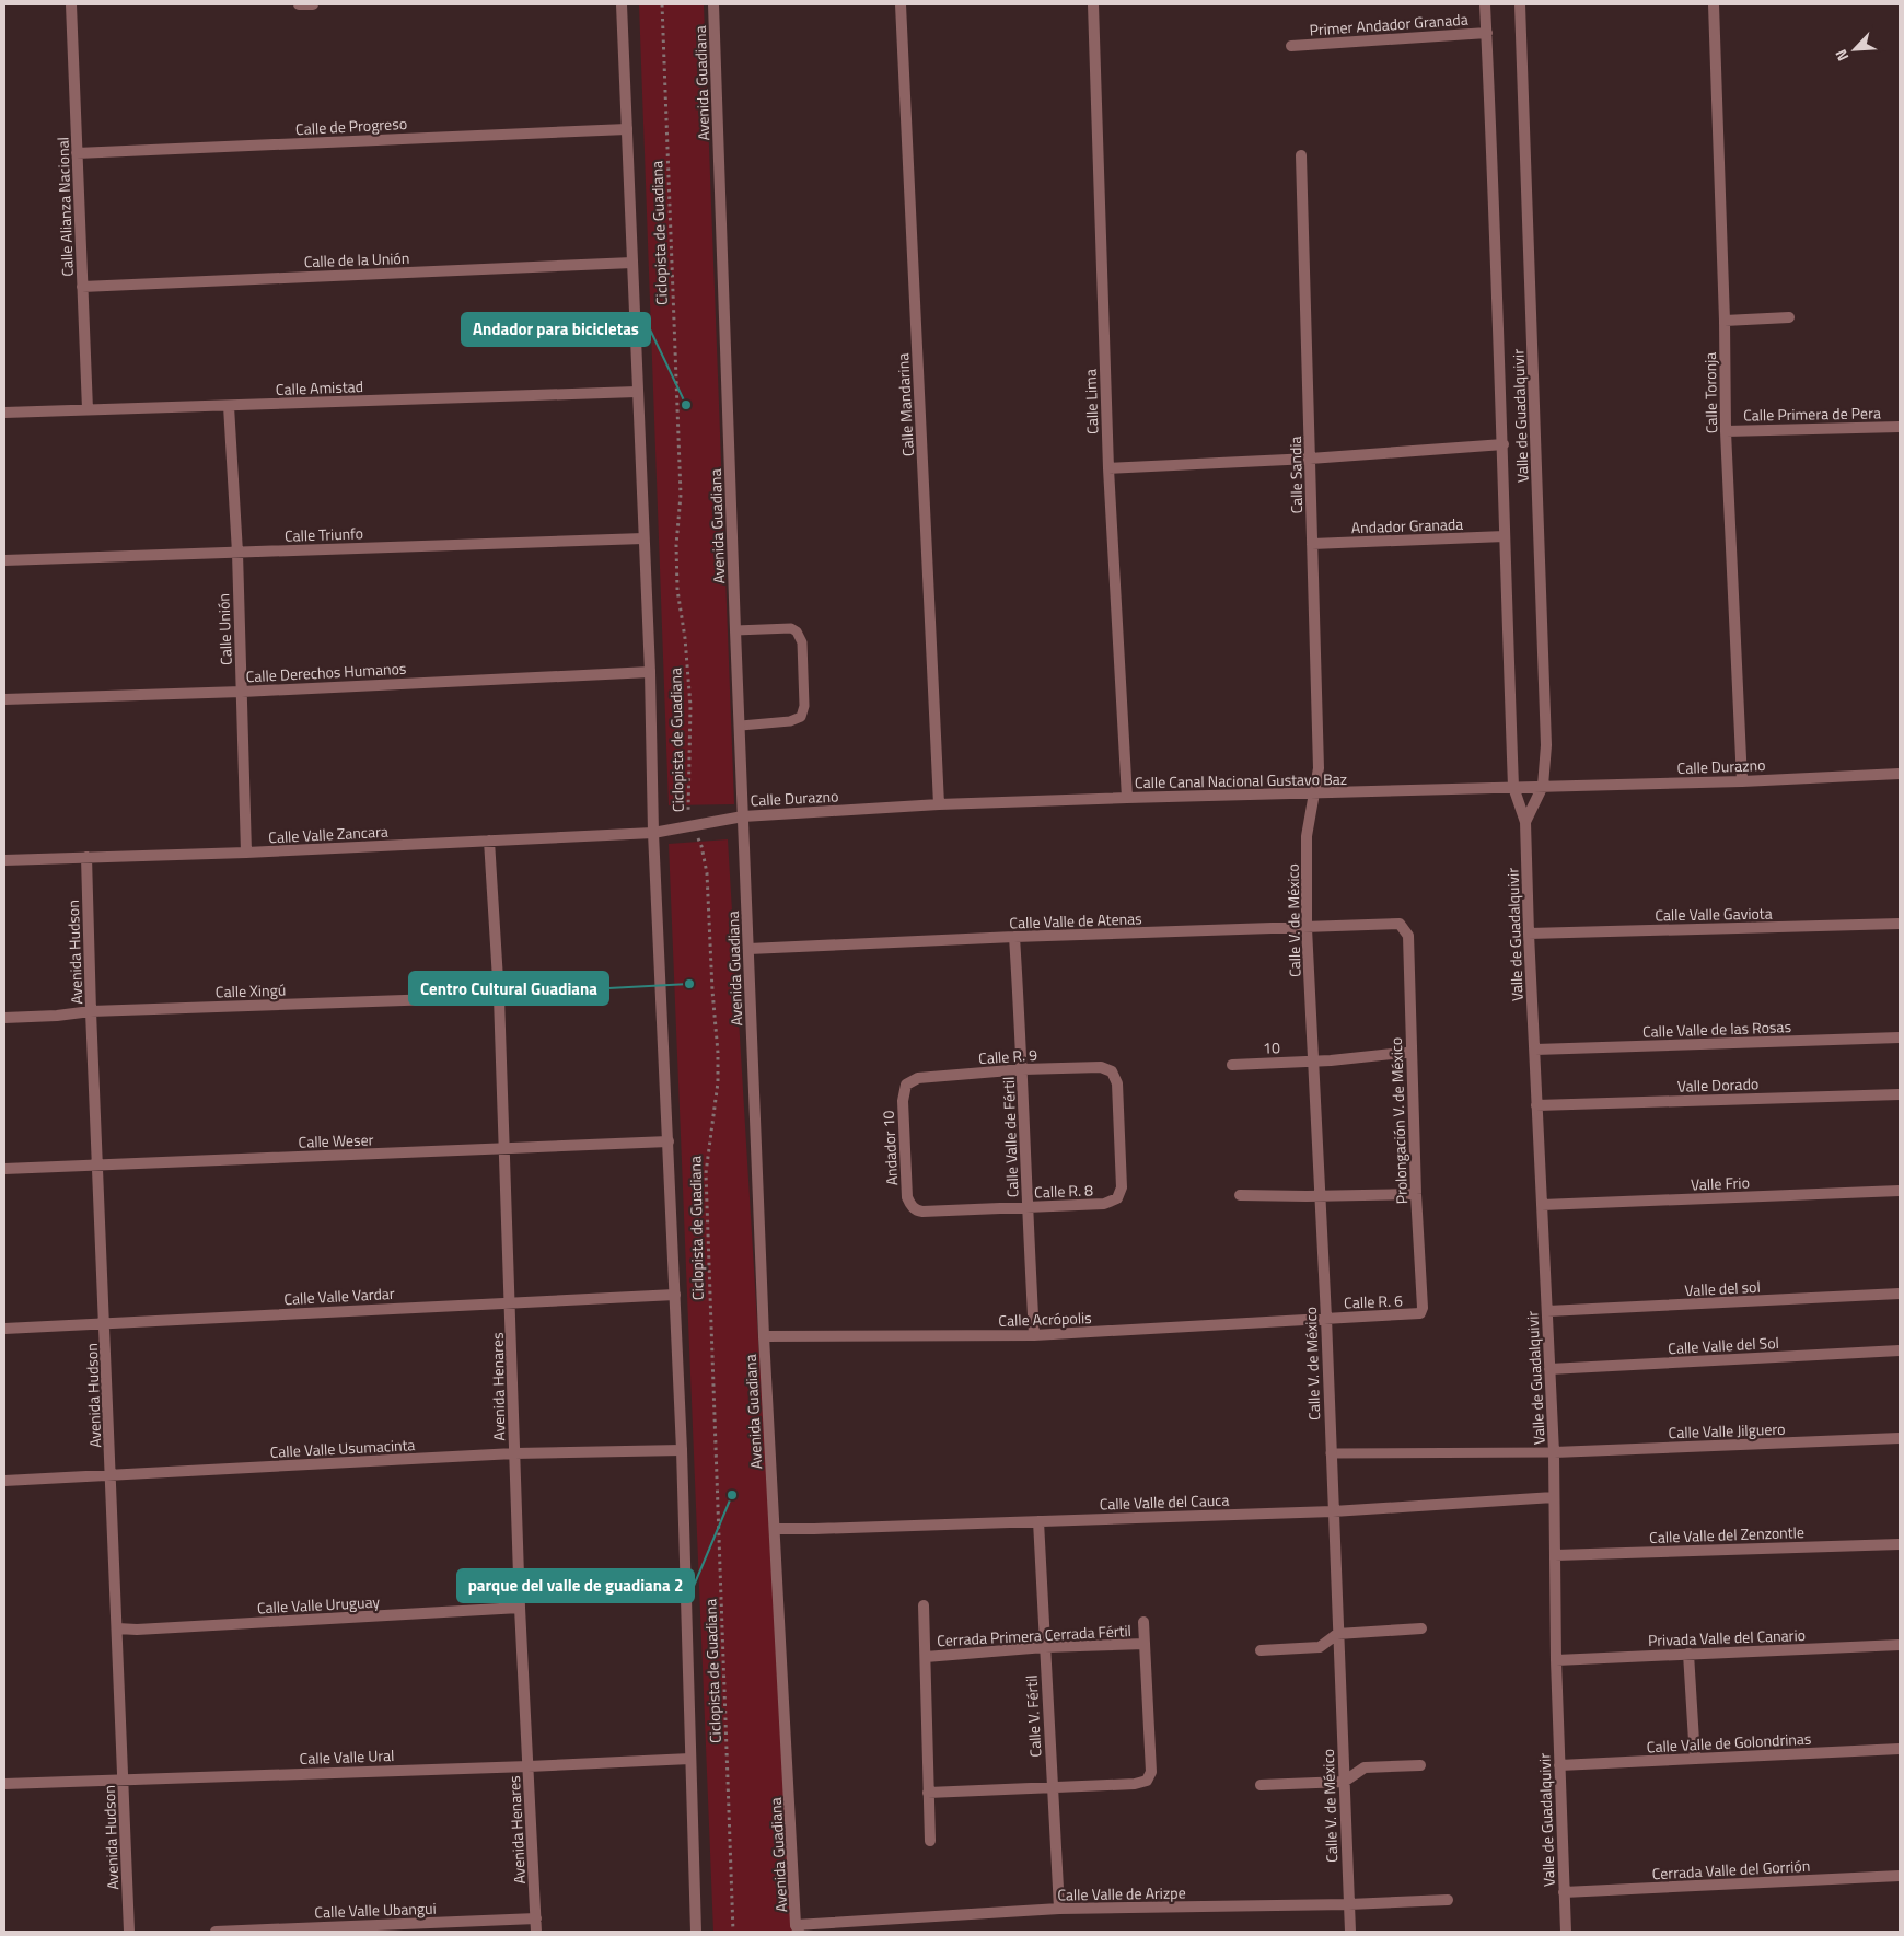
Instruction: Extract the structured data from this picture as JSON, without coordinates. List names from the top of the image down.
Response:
{
  "streets": {
    "street": [
      "Primer Andador Granada",
      "Avenida Guadiana",
      "Calle de Progreso",
      "Calle Alianza Nacional",
      "Calle de la Unión",
      "Calle Amistad",
      "Calle Toronja",
      "Calle Lima",
      "Calle Mandarina",
      "Calle Primera de Pera",
      "Valle de Guadalquivir",
      "Calle Sandia",
      "Andador Granada",
      "Calle Triunfo",
      "Calle Unión",
      "Calle Derechos Humanos",
      "Calle Durazno",
      "Calle Canal Nacional Gustavo Baz",
      "Calle Valle Zancara",
      "Calle Valle Gaviota",
      "Calle Valle de Atenas",
      "Calle V. de México",
      "Avenida Hudson",
      "Calle Xingú",
      "Calle Valle de las Rosas",
      "10",
      "Calle R. 9",
      "Valle Dorado",
      "Prolongación V. de México",
      "Calle Valle de Fértil",
      "Calle Weser",
      "Andador 10",
      "Valle Frio",
      "Calle R. 8",
      "Valle del sol",
      "Calle Valle Vardar",
      "Calle R. 6",
      "Calle Acrópolis",
      "Calle Valle del Sol",
      "Avenida Henares",
      "Calle Valle Jilguero",
      "Calle Valle Usumacinta",
      "Calle Valle del Cauca",
      "Calle Valle del Zenzontle",
      "Calle Valle Uruguay",
      "Cerrada Primera Cerrada Fértil",
      "Privada Valle del Canario",
      "Calle V. Fértil",
      "Calle Valle de Golondrinas",
      "Calle Valle Ural",
      "Cerrada Valle del Gorrión",
      "Calle Valle de Arizpe",
      "Calle Valle Ubangui"
    ],
    "path": ["Ciclopista de Guadiana"]
  },
  "crossings": [
    ["Primer Andador Granada", "Valle de Guadalquivir"],
    ["Avenida Guadiana", "Calle Durazno"],
    ["Avenida Guadiana", "Calle Valle de Atenas"],
    ["Avenida Guadiana", "Calle Acrópolis"],
    ["Avenida Guadiana", "Calle Valle del Cauca"],
    ["Avenida Guadiana", "Calle Valle de Arizpe"],
    ["Calle de Progreso", "Calle Alianza Nacional"],
    ["Calle Alianza Nacional", "Calle de la Unión"],
    ["Calle Alianza Nacional", "Calle Amistad"],
    ["Ciclopista de Guadiana", "Calle Durazno"],
    ["Calle Amistad", "Calle Unión"],
    ["Calle Toronja", "Calle Primera de Pera"],
    ["Calle Toronja", "Calle Durazno"],
    ["Calle Lima", "Calle Canal Nacional Gustavo Baz"],
    ["Calle Mandarina", "Calle Durazno"],
    ["Calle Mandarina", "Calle Canal Nacional Gustavo Baz"],
    ["Valle de Guadalquivir", "Andador Granada"],
    ["Valle de Guadalquivir", "Calle Durazno"],
    ["Valle de Guadalquivir", "Calle Canal Nacional Gustavo Baz"],
    ["Valle de Guadalquivir", "Calle Valle Gaviota"],
    ["Valle de Guadalquivir", "Calle Valle de las Rosas"],
    ["Valle de Guadalquivir", "Valle Dorado"],
    ["Valle de Guadalquivir", "Valle Frio"],
    ["Valle de Guadalquivir", "Valle del sol"],
    ["Valle de Guadalquivir", "Calle Valle del Sol"],
    ["Valle de Guadalquivir", "Calle Valle Jilguero"],
    ["Valle de Guadalquivir", "Calle Valle del Cauca"],
    ["Valle de Guadalquivir", "Calle Valle del Zenzontle"],
    ["Valle de Guadalquivir", "Privada Valle del Canario"],
    ["Valle de Guadalquivir", "Calle Valle de Golondrinas"],
    ["Valle de Guadalquivir", "Cerrada Valle del Gorrión"],
    ["Calle Sandia", "Andador Granada"],
    ["Calle Sandia", "Calle Canal Nacional Gustavo Baz"],
    ["Calle Sandia", "Calle V. de México"],
    ["Calle Triunfo", "Calle Unión"],
    ["Calle Unión", "Calle Derechos Humanos"],
    ["Calle Unión", "Calle Valle Zancara"],
    ["Calle Durazno", "Calle Canal Nacional Gustavo Baz"],
    ["Calle Durazno", "Calle Valle Zancara"],
    ["Calle Canal Nacional Gustavo Baz", "Calle V. de México"],
    ["Calle Valle Zancara", "Avenida Hudson"],
    ["Calle Valle Zancara", "Avenida Henares"],
    ["Calle Valle de Atenas", "Calle V. de México"],
    ["Calle Valle de Atenas", "Prolongación V. de México"],
    ["Calle Valle de Atenas", "Calle Valle de Fértil"],
    ["Calle V. de México", "10"],
    ["Calle V. de México", "Calle R. 6"],
    ["Calle V. de México", "Calle Acrópolis"],
    ["Calle V. de México", "Calle Valle del Cauca"],
    ["Calle V. de México", "Calle Valle de Arizpe"],
    ["Avenida Hudson", "Calle Xingú"],
    ["Avenida Hudson", "Calle Weser"],
    ["Avenida Hudson", "Calle Valle Vardar"],
    ["Avenida Hudson", "Calle Valle Usumacinta"],
    ["Avenida Hudson", "Calle Valle Uruguay"],
    ["Avenida Hudson", "Calle Valle Ural"],
    ["Calle Xingú", "Avenida Henares"],
    ["Calle R. 9", "Calle Valle de Fértil"],
    ["Calle R. 9", "Andador 10"],
    ["Calle R. 9", "Calle R. 8"],
    ["Prolongación V. de México", "Calle R. 6"],
    ["Calle Valle de Fértil", "Calle R. 8"],
    ["Calle Valle de Fértil", "Calle Acrópolis"],
    ["Calle Weser", "Avenida Henares"],
    ["Andador 10", "Calle R. 8"],
    ["Calle Valle Vardar", "Avenida Henares"],
    ["Calle R. 6", "Calle Acrópolis"],
    ["Avenida Henares", "Calle Valle Usumacinta"],
    ["Avenida Henares", "Calle Valle Uruguay"],
    ["Avenida Henares", "Calle Valle Ural"],
    ["Avenida Henares", "Calle Valle Ubangui"],
    ["Calle Valle del Cauca", "Calle V. Fértil"],
    ["Cerrada Primera Cerrada Fértil", "Calle V. Fértil"],
    ["Calle V. Fértil", "Calle Valle de Arizpe"]
  ],
  "places": ["Andador para bicicletas", "Centro Cultural Guadiana", "parque del valle de guadiana 2"],
  "north": "bottom left"
}
